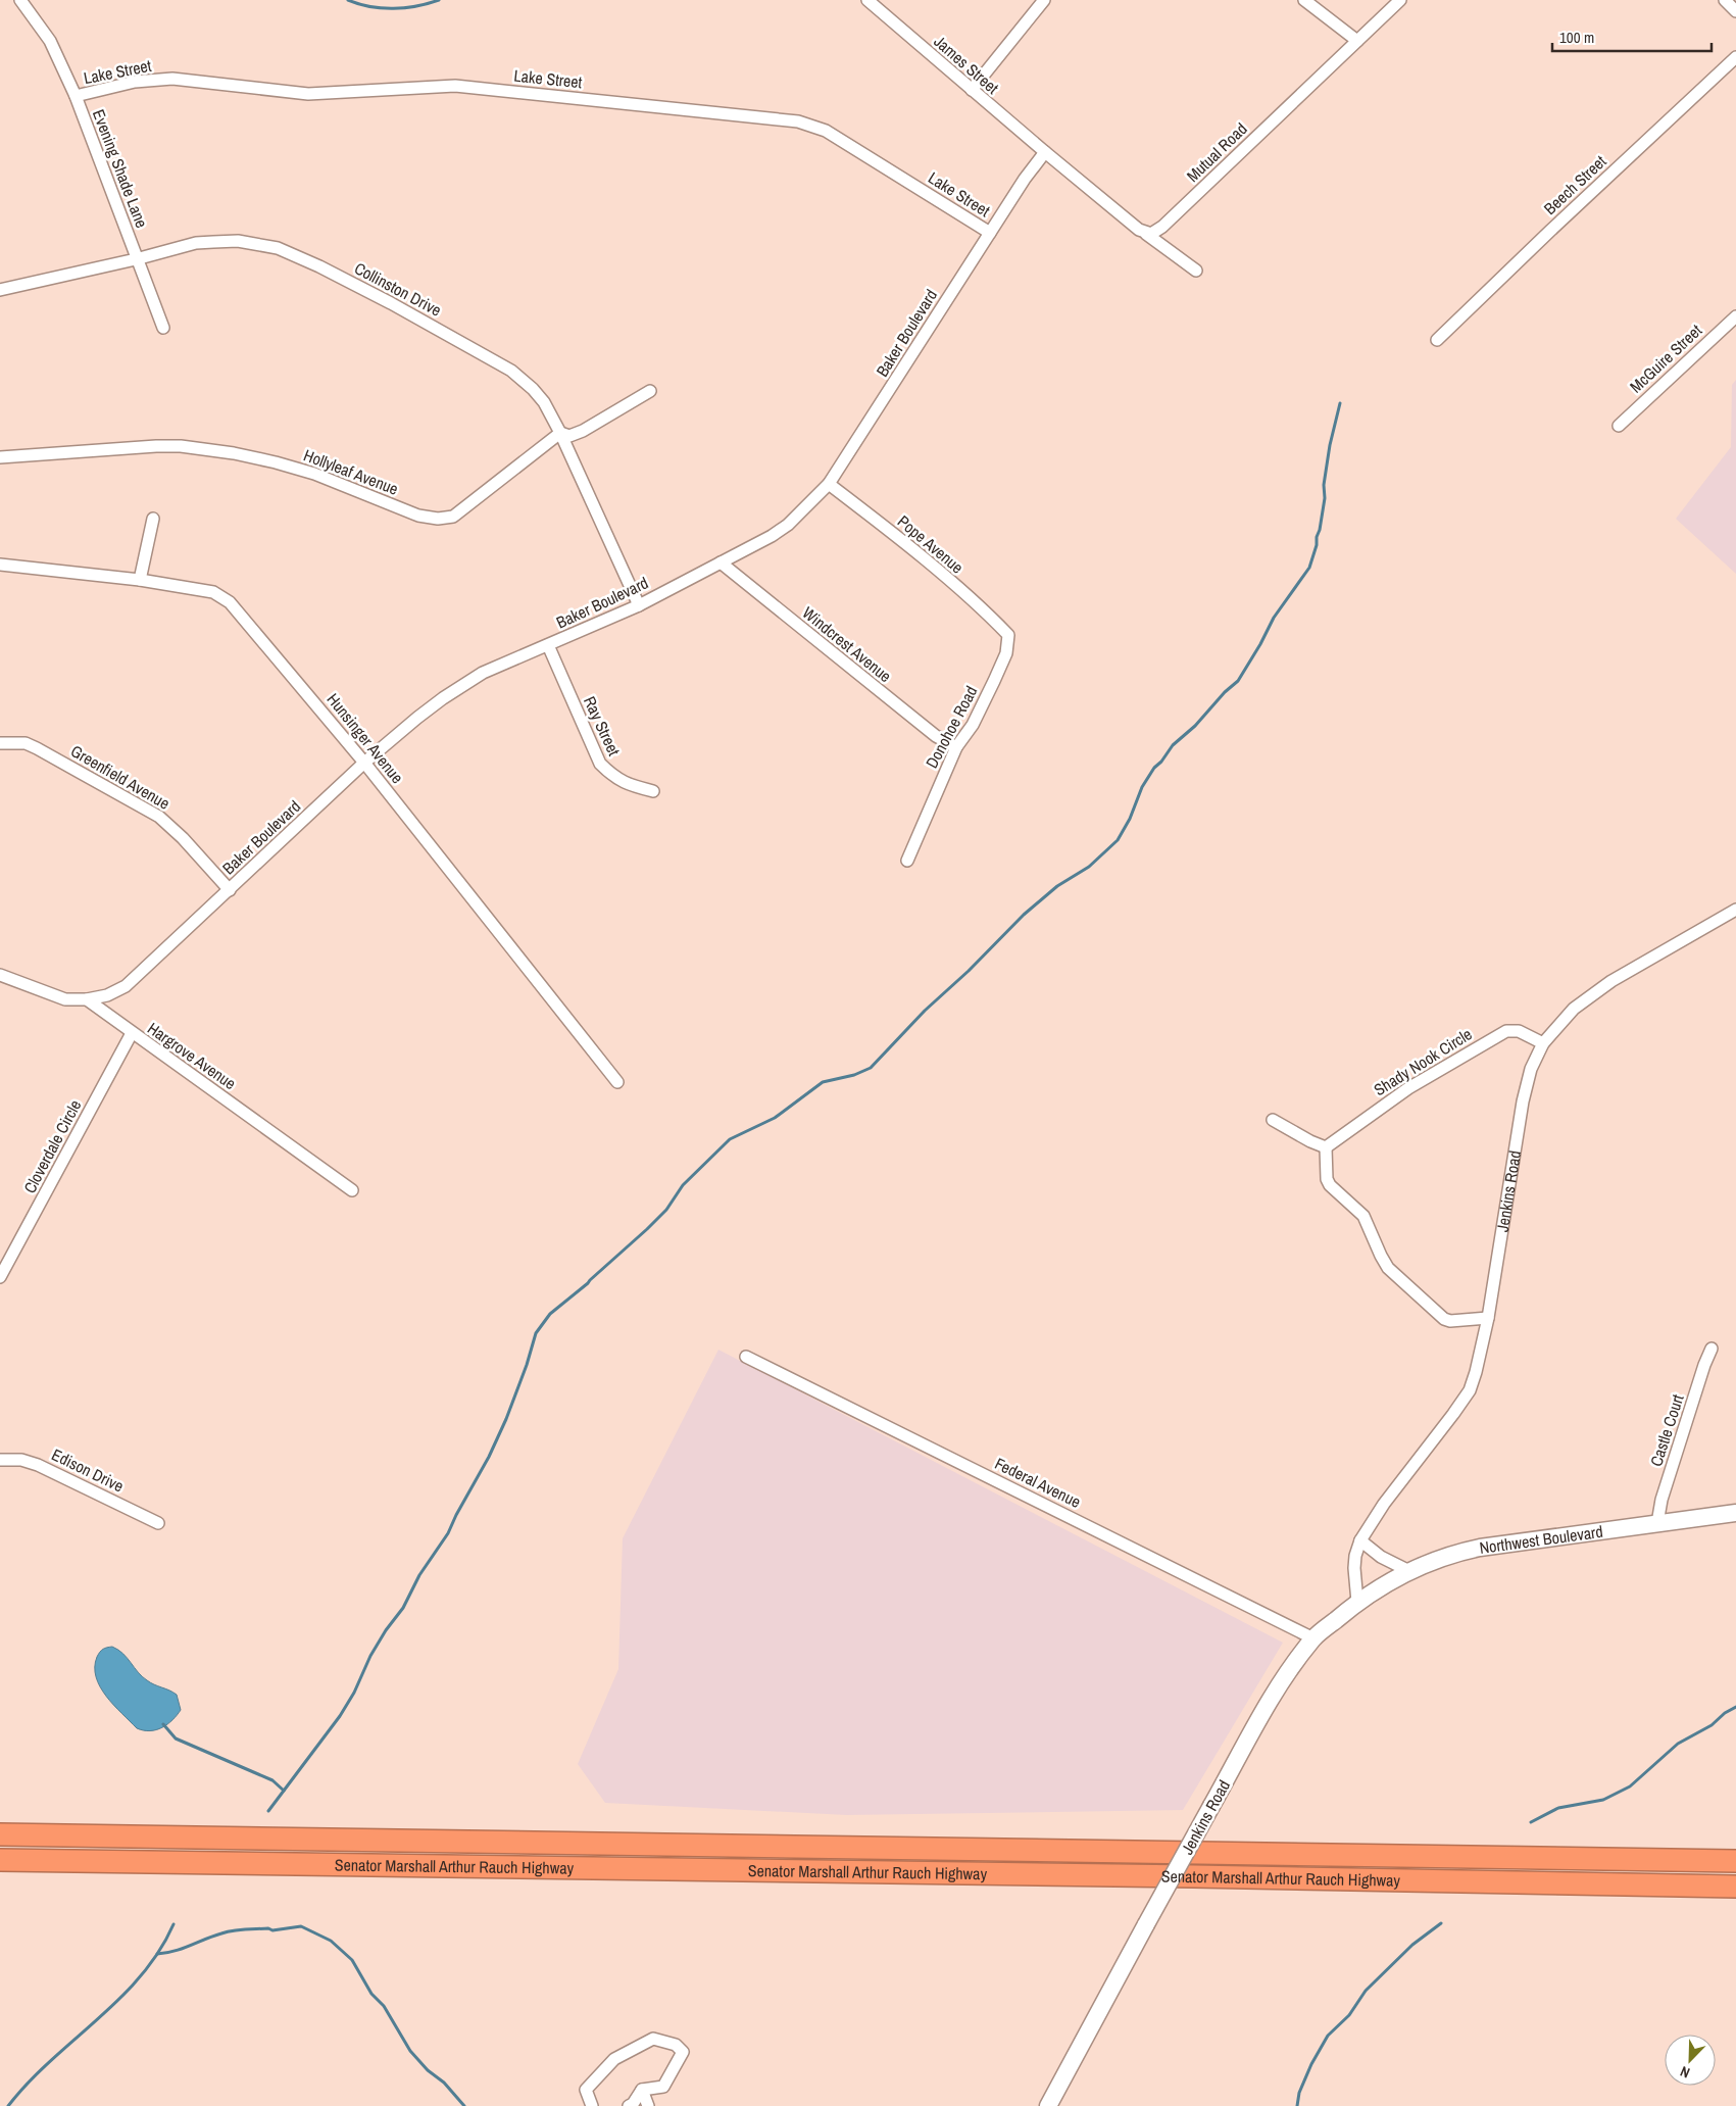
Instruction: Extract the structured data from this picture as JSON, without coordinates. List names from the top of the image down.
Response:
{
  "streets": {
    "highway": ["Senator Marshall Arthur Rauch Highway"],
    "street": [
      "James Street",
      "Lake Street",
      "Mutual Road",
      "Evening Shade Lane",
      "Beech Street",
      "Collinston Drive",
      "Baker Boulevard",
      "McGuire Street",
      "Hollyleaf Avenue",
      "Pope Avenue",
      "Windcrest Avenue",
      "Ray Street",
      "Donohoe Road",
      "Hunsinger Avenue",
      "Greenfield Avenue",
      "Hargrove Avenue",
      "Shady Nook Circle",
      "Cloverdale Circle",
      "Jenkins Road",
      "Castle Court",
      "Edison Drive",
      "Federal Avenue",
      "Northwest Boulevard"
    ]
  },
  "crossings": [
    ["James Street", "Baker Boulevard"],
    ["Lake Street", "Evening Shade Lane"],
    ["Lake Street", "Baker Boulevard"],
    ["Evening Shade Lane", "Collinston Drive"],
    ["Collinston Drive", "Baker Boulevard"],
    ["Collinston Drive", "Hollyleaf Avenue"],
    ["Baker Boulevard", "Pope Avenue"],
    ["Baker Boulevard", "Windcrest Avenue"],
    ["Baker Boulevard", "Ray Street"],
    ["Baker Boulevard", "Hunsinger Avenue"],
    ["Baker Boulevard", "Greenfield Avenue"],
    ["Baker Boulevard", "Hargrove Avenue"],
    ["Pope Avenue", "Donohoe Road"],
    ["Windcrest Avenue", "Donohoe Road"],
    ["Hargrove Avenue", "Cloverdale Circle"],
    ["Shady Nook Circle", "Jenkins Road"],
    ["Jenkins Road", "Federal Avenue"],
    ["Jenkins Road", "Northwest Boulevard"],
    ["Castle Court", "Northwest Boulevard"]
  ],
  "scale_bar": "100 m",
  "north": "bottom left"
}
